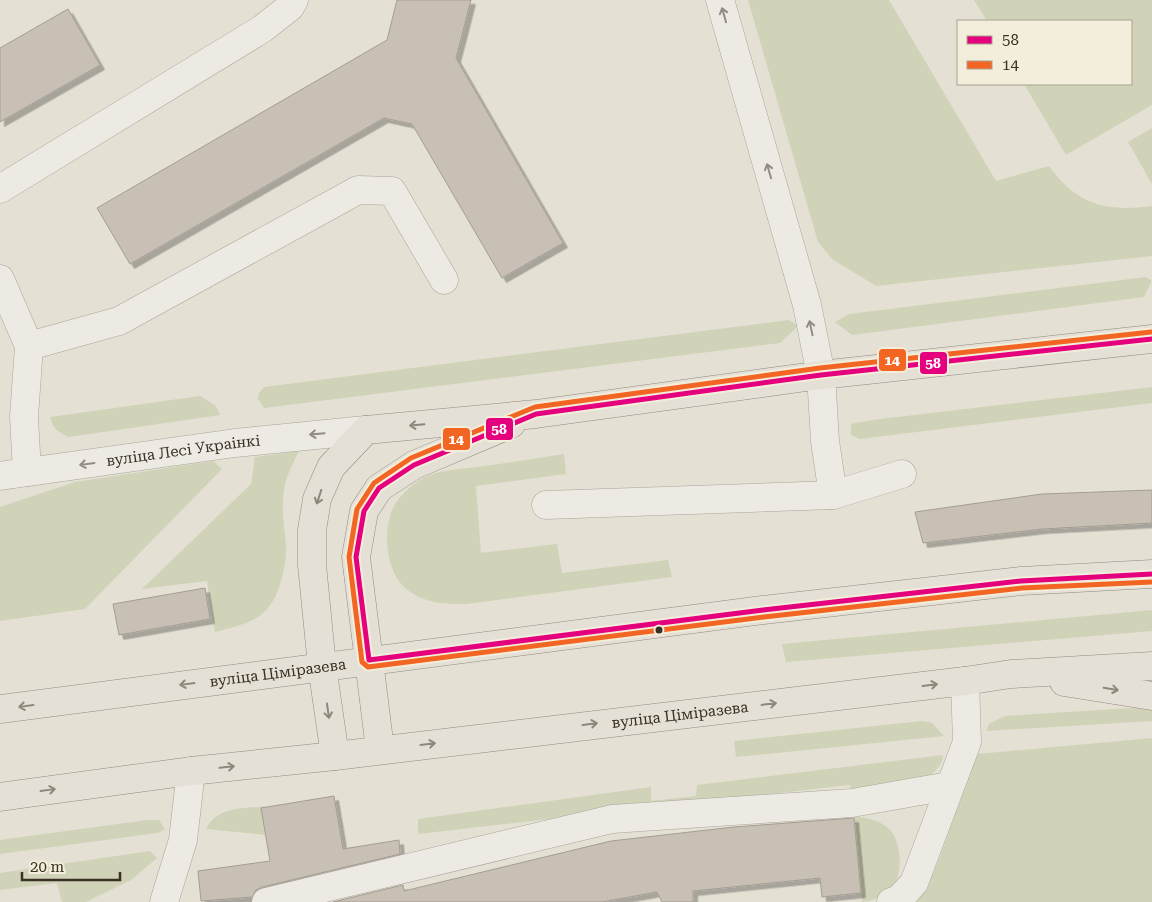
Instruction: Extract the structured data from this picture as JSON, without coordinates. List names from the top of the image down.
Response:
{
  "streets": {
    "main road": ["вуліца Ціміразева"],
    "street": ["вуліца Лесі Украінкі"]
  },
  "one_way": ["вуліца Лесі Украінкі"],
  "lines": ["transit line 14", "transit line 58"],
  "legend": ["58", "14"],
  "scale_bar": "20 m"
}
